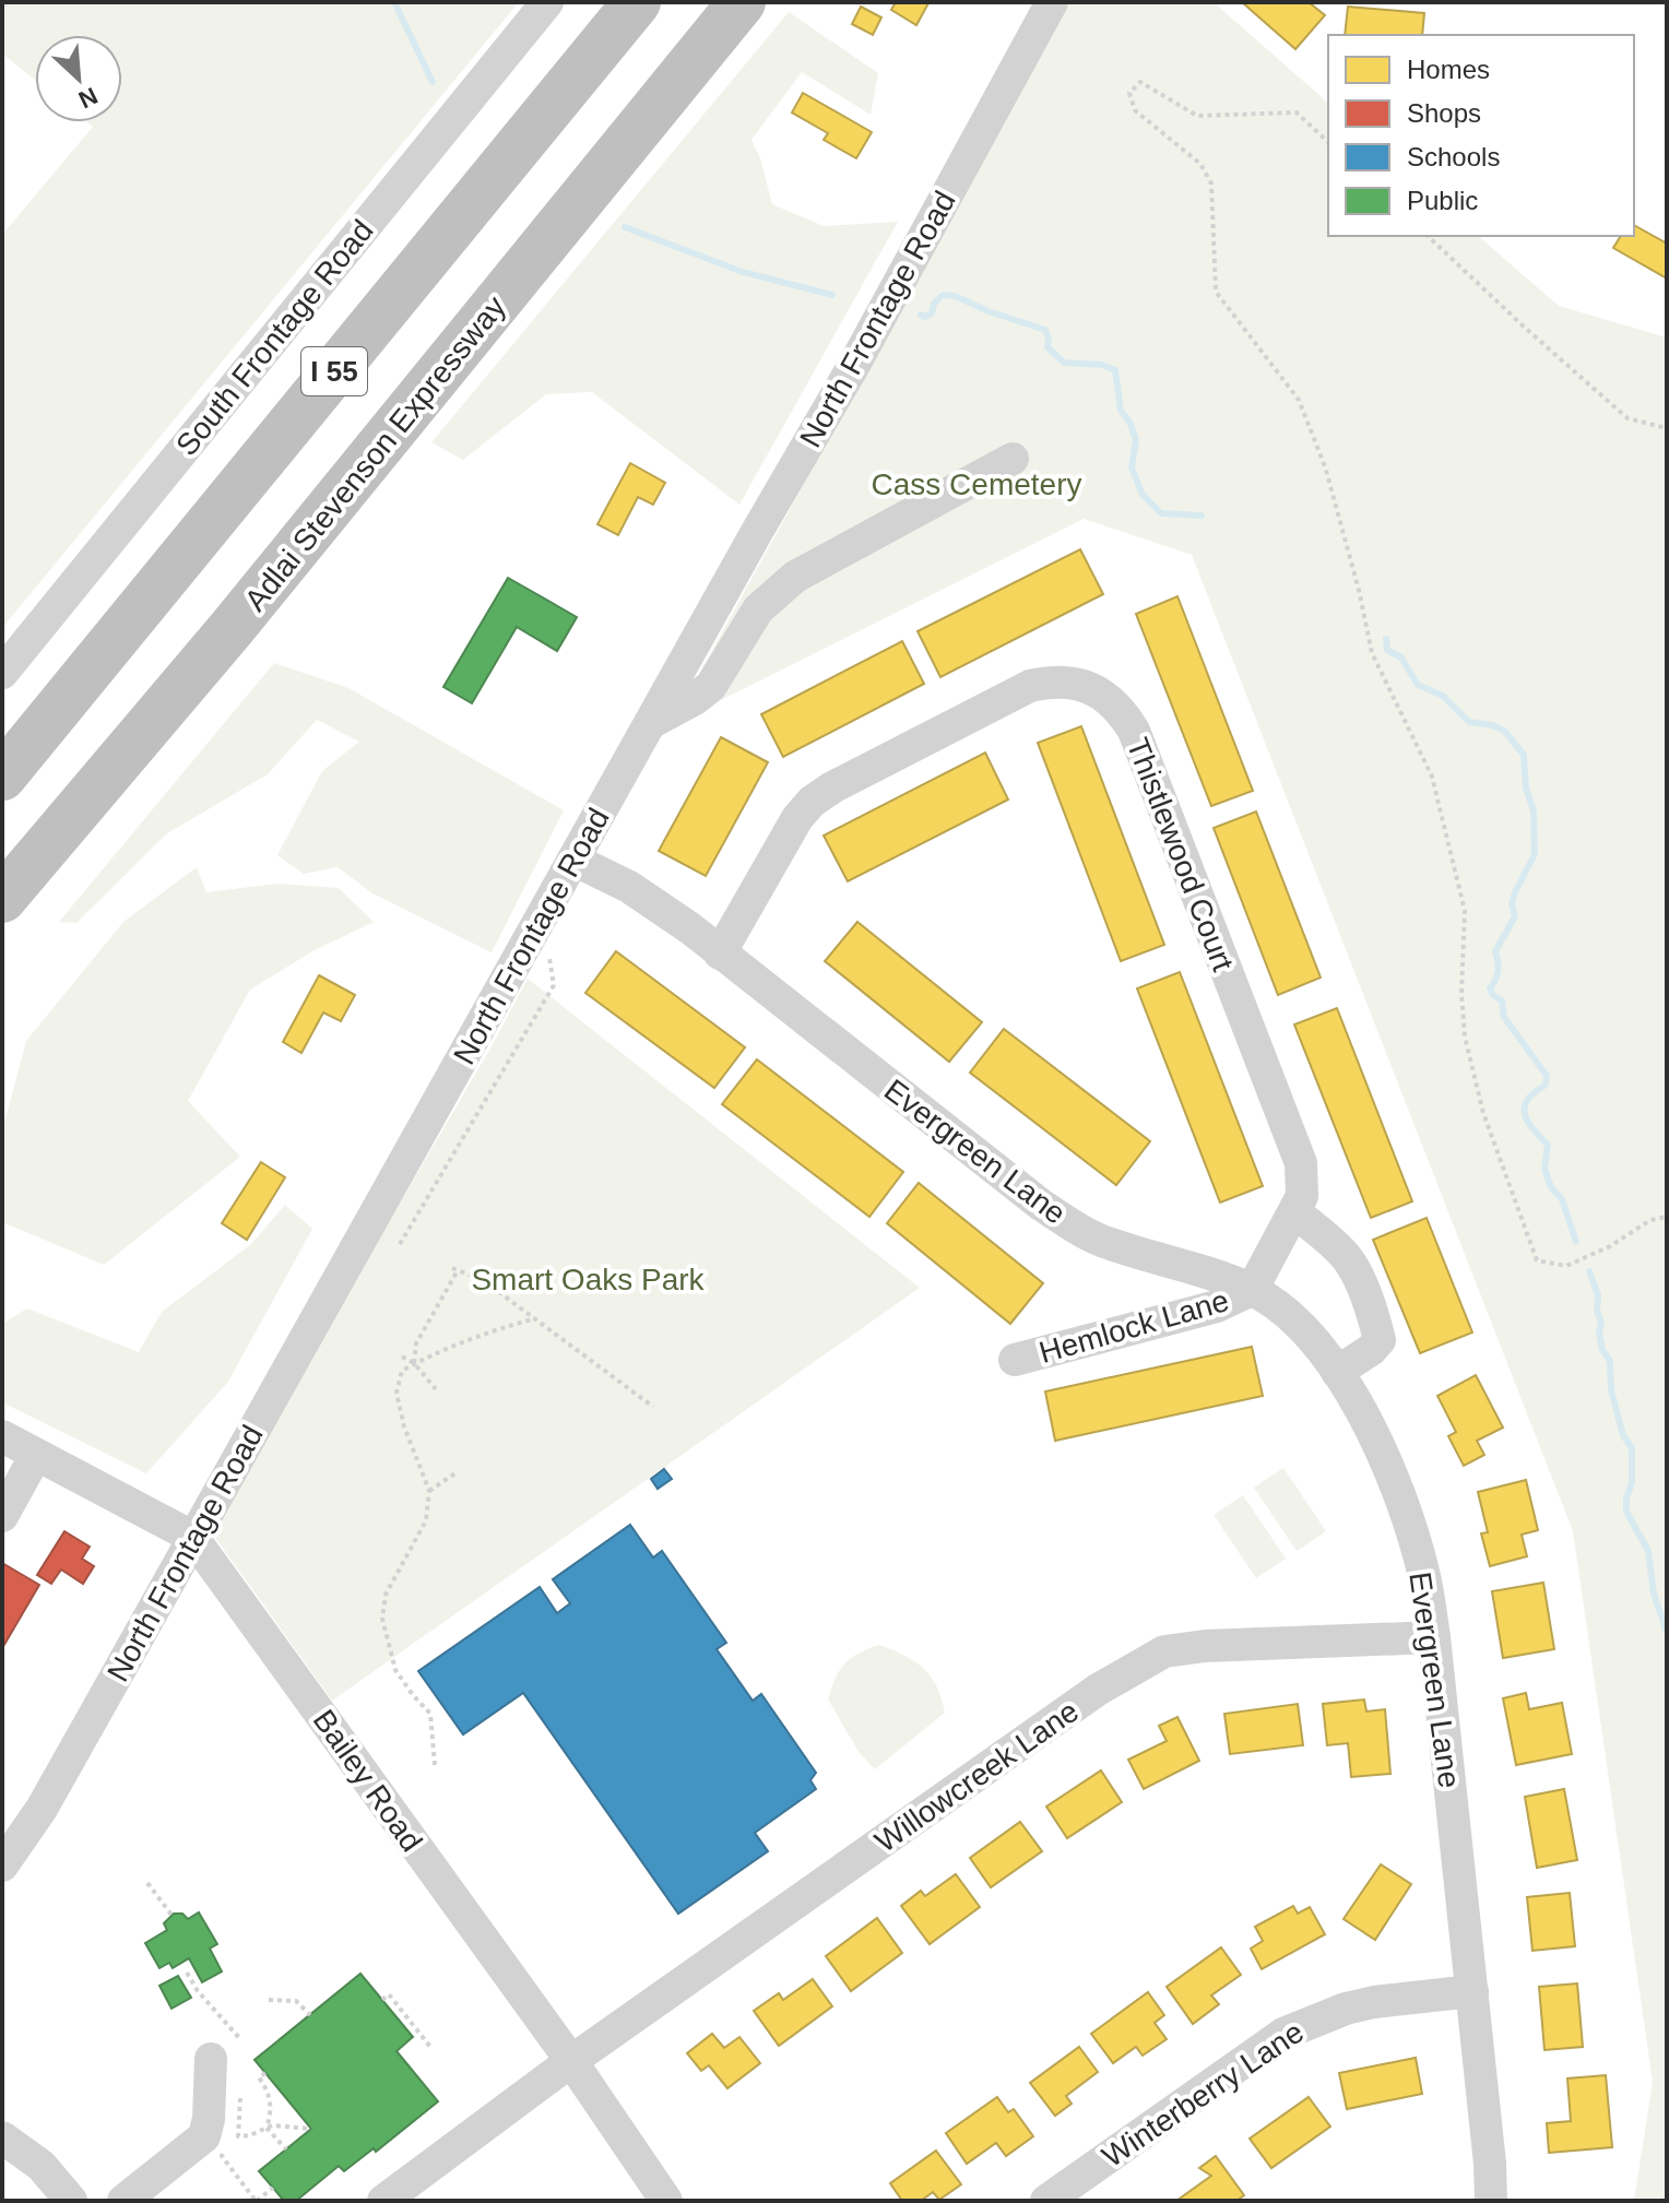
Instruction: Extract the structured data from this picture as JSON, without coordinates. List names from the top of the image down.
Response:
{
  "streets": {
    "highway": ["I 55", "Adlai Stevenson Expressway"],
    "street": [
      "North Frontage Road",
      "South Frontage Road",
      "Thistlewood Court",
      "Evergreen Lane",
      "Hemlock Lane",
      "Willowcreek Lane",
      "Bailey Road",
      "Winterberry Lane"
    ]
  },
  "crossings": [
    ["North Frontage Road", "Evergreen Lane"],
    ["North Frontage Road", "Bailey Road"],
    ["Thistlewood Court", "Evergreen Lane"],
    ["Thistlewood Court", "Hemlock Lane"],
    ["Evergreen Lane", "Hemlock Lane"],
    ["Evergreen Lane", "Willowcreek Lane"],
    ["Evergreen Lane", "Winterberry Lane"],
    ["Willowcreek Lane", "Bailey Road"]
  ],
  "parks": ["Cass Cemetery", "Smart Oaks Park"],
  "legend": [
    "Homes",
    "Shops",
    "Schools",
    "Public"
  ],
  "north": "bottom right"
}
